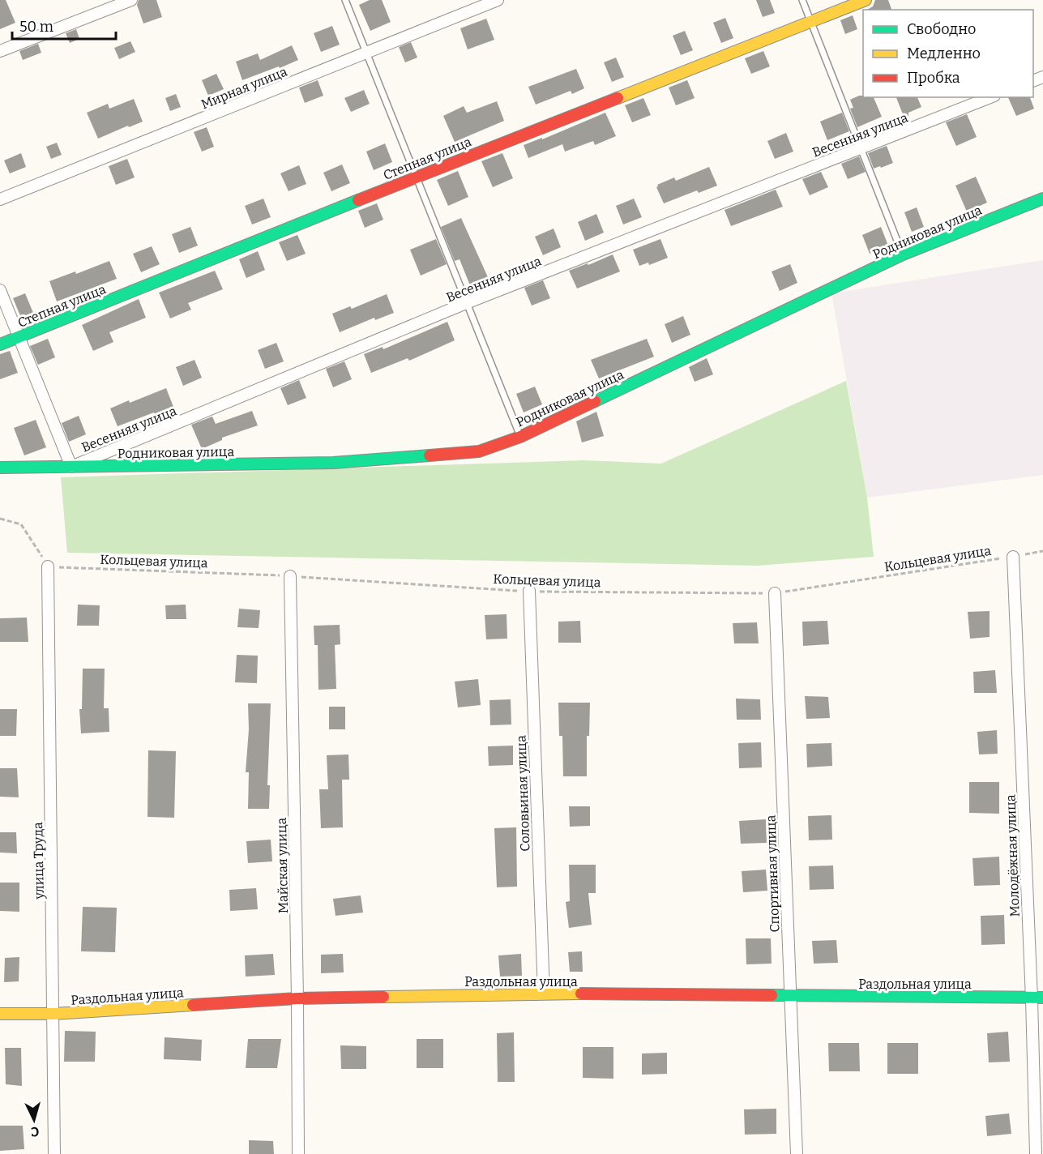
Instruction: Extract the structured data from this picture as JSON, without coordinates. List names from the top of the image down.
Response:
{
  "streets": {
    "street": [
      "Мирная улица",
      "Весенняя улица",
      "Степная улица",
      "Родниковая улица",
      "Соловьиная улица",
      "Молодёжная улица",
      "улица Труда",
      "Майская улица",
      "Спортивная улица",
      "Раздольная улица"
    ],
    "path": ["Кольцевая улица"]
  },
  "crossings": [
    ["Весенняя улица", "Родниковая улица"],
    ["Кольцевая улица", "Соловьиная улица"],
    ["Кольцевая улица", "Молодёжная улица"],
    ["Кольцевая улица", "улица Труда"],
    ["Кольцевая улица", "Майская улица"],
    ["Кольцевая улица", "Спортивная улица"],
    ["Соловьиная улица", "Раздольная улица"],
    ["Молодёжная улица", "Раздольная улица"],
    ["улица Труда", "Раздольная улица"],
    ["Майская улица", "Раздольная улица"],
    ["Спортивная улица", "Раздольная улица"]
  ],
  "legend": ["Свободно", "Медленно", "Пробка"],
  "scale_bar": "50 m",
  "north": "bottom"
}
